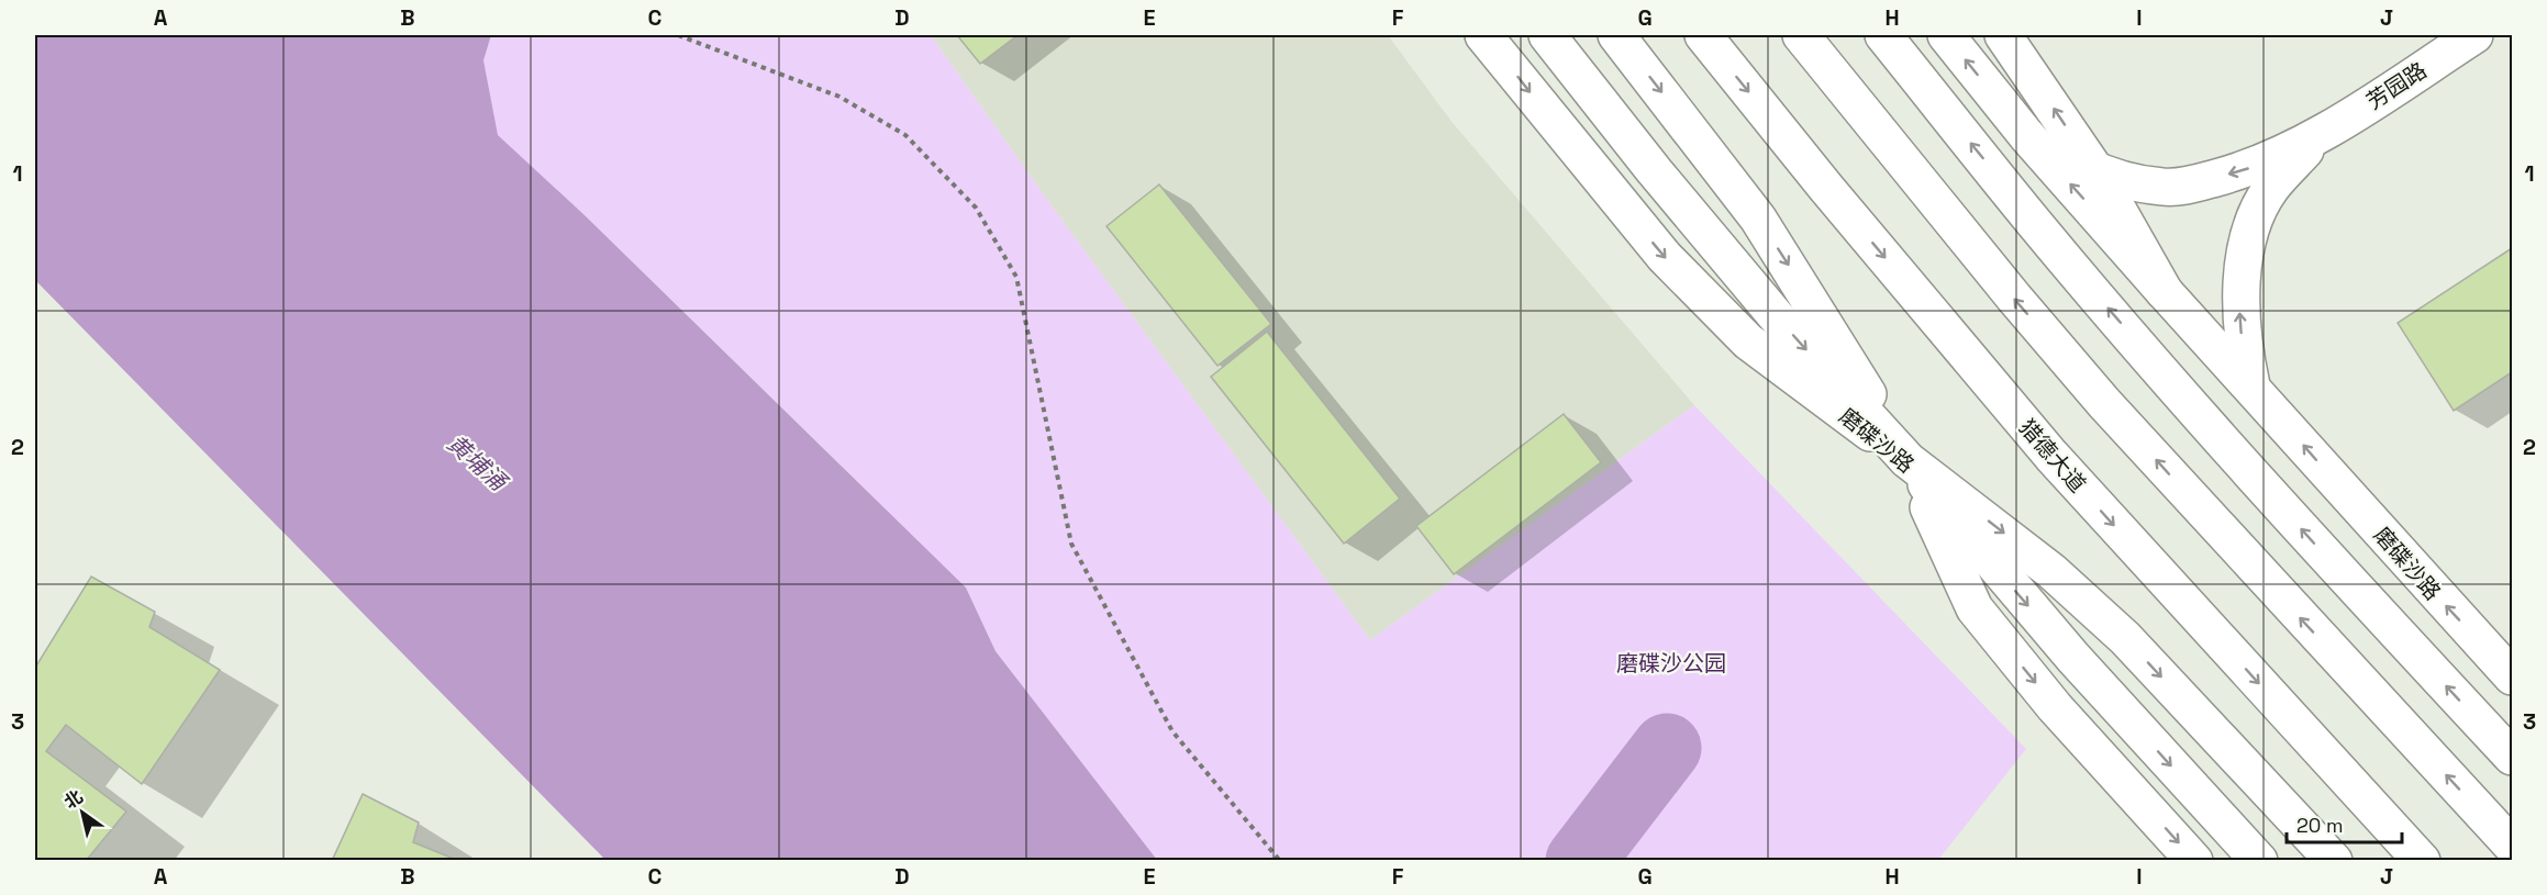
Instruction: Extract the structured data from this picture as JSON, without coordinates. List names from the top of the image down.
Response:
{
  "streets": {
    "main road": ["芳园路", "磨碟沙路", "猎德大道"]
  },
  "water": ["黄埔涌"],
  "parks": ["磨碟沙公园"],
  "scale_bar": "20 m",
  "north": "top left",
  "grid": {
    "columns": [
      "A",
      "B",
      "C",
      "D",
      "E",
      "F",
      "G",
      "H",
      "I",
      "J"
    ],
    "rows": ["1", "2", "3"]
  }
}
